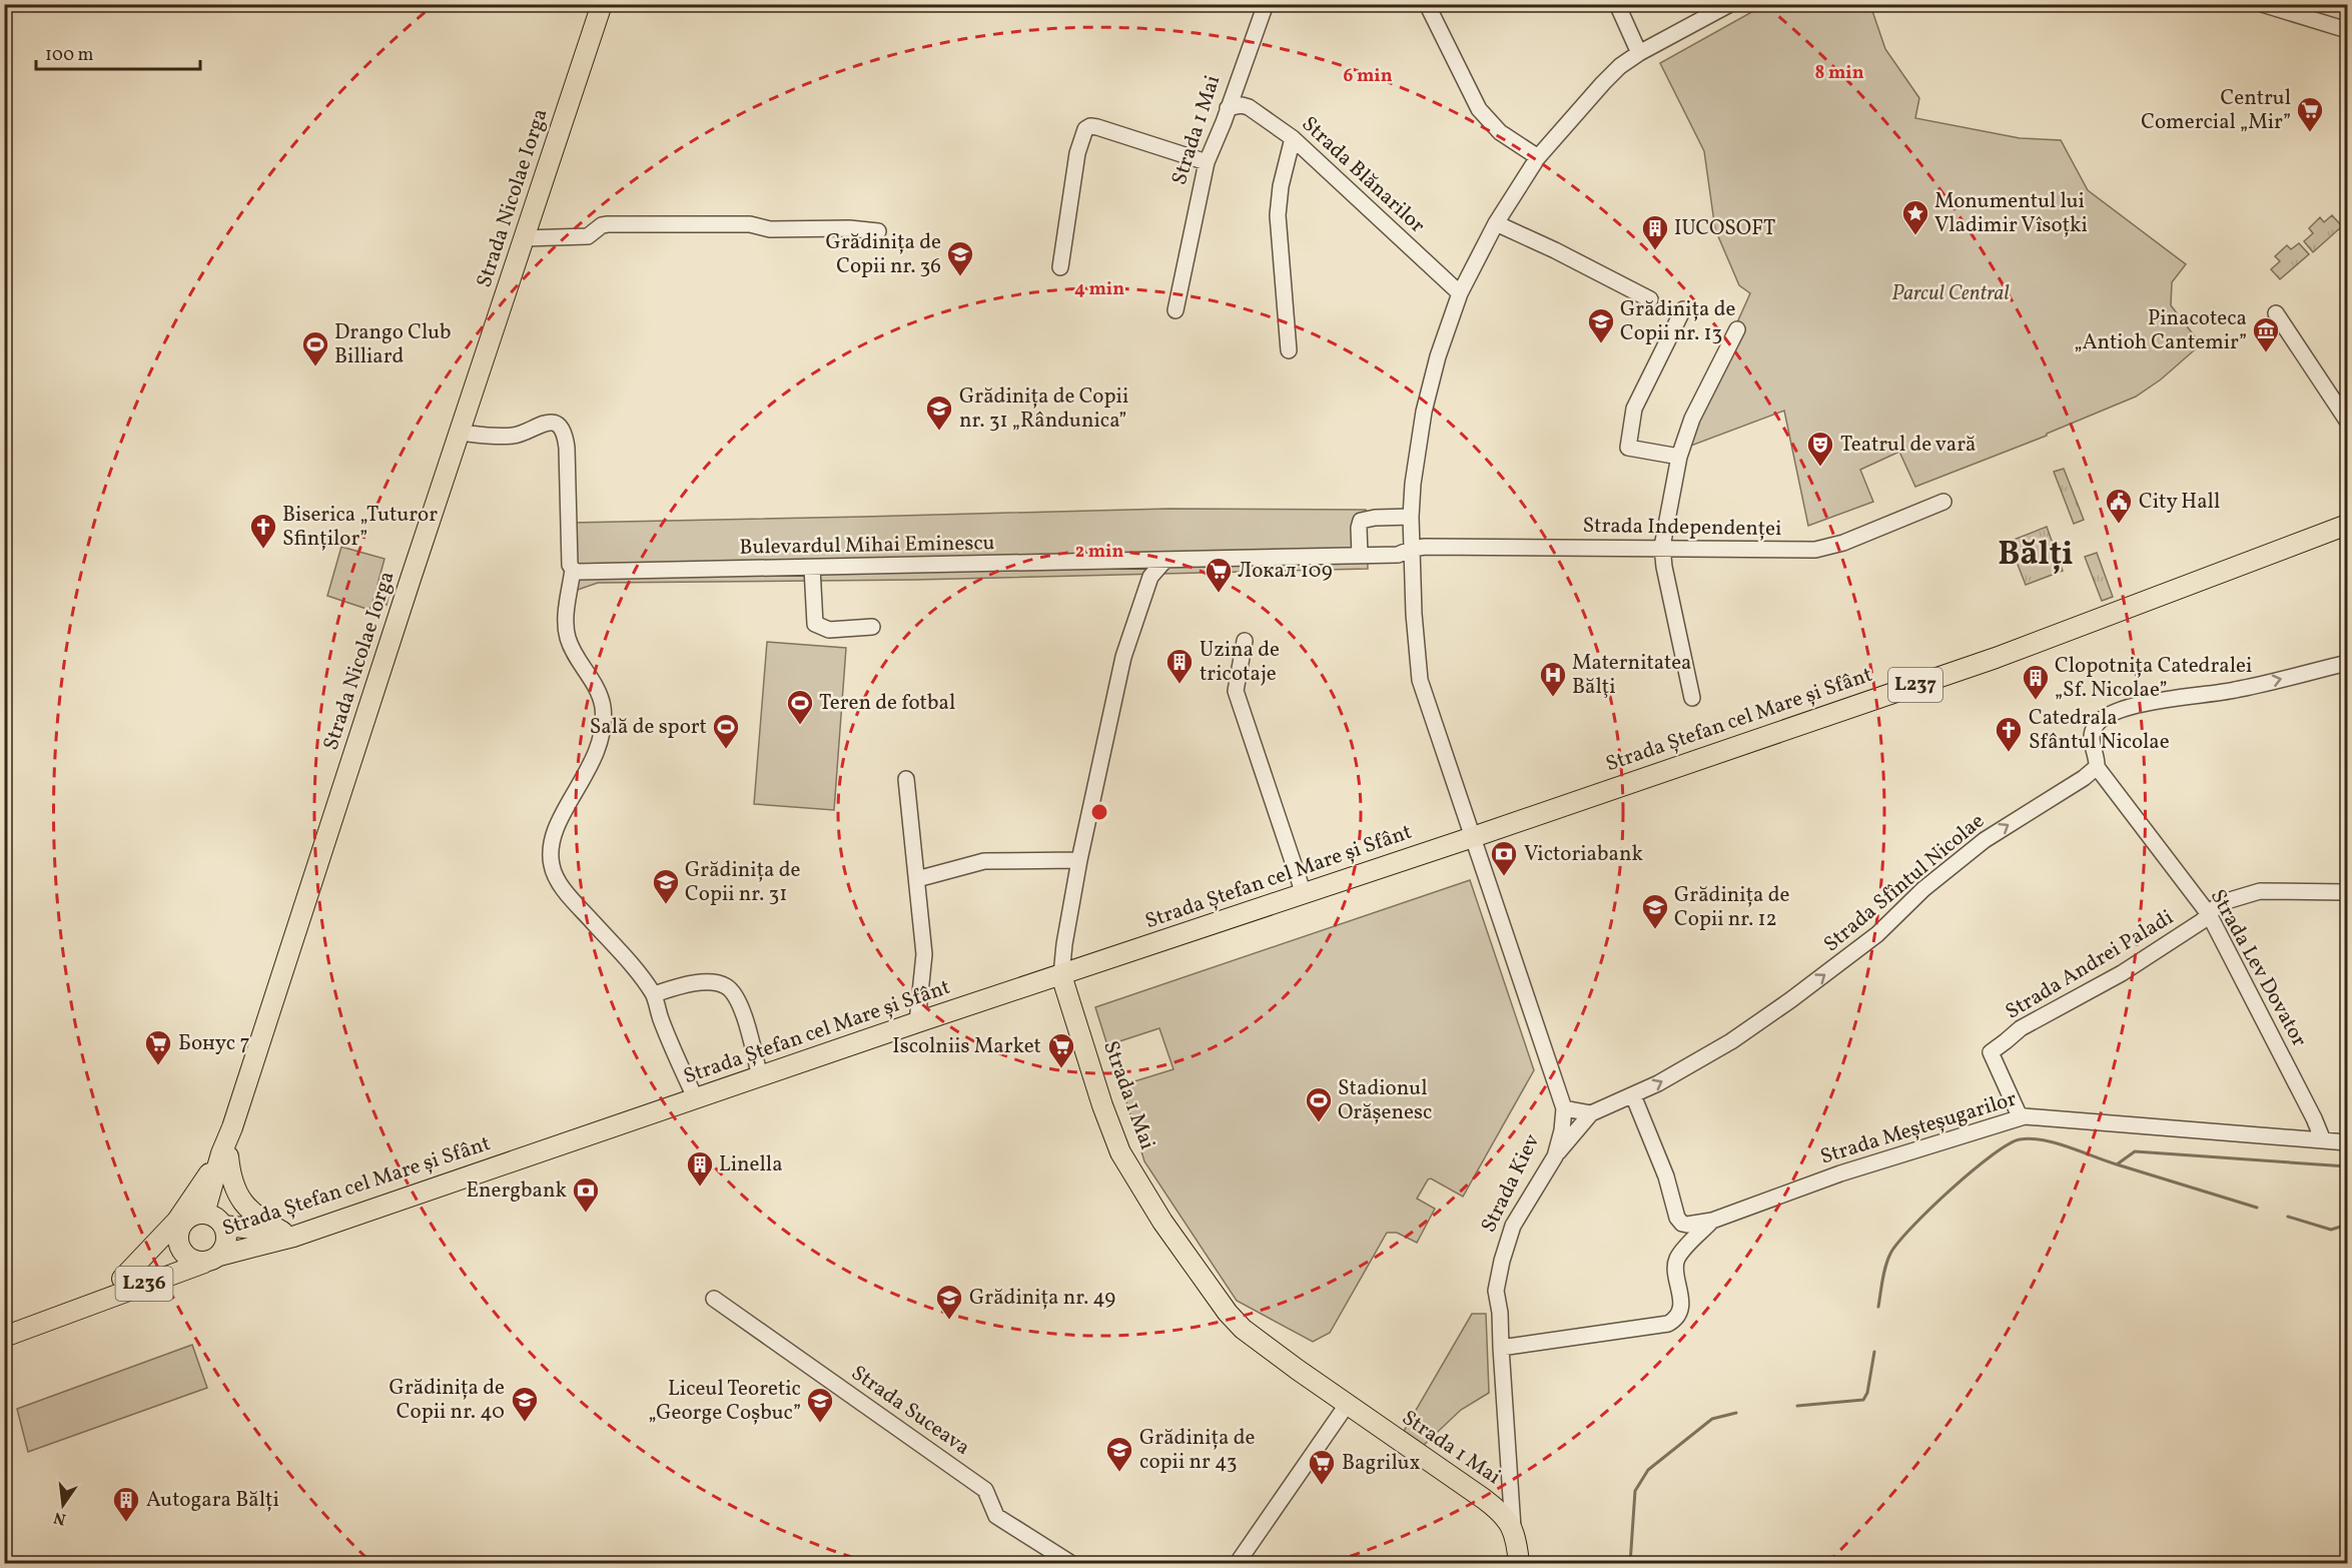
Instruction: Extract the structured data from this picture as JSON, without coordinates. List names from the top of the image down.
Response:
{
  "streets": {
    "main road": [
      "Strada 1 Mai",
      "Strada Nicolae Iorga",
      "L237",
      "Strada Ștefan cel Mare și Sfânt",
      "Strada Kiev",
      "L236"
    ],
    "street": [
      "Strada Blănarilor",
      "Strada Independenței",
      "Bulevardul Mihai Eminescu",
      "Strada Sfîntul Nicolae",
      "Strada Andrei Paladi",
      "Strada Lev Dovator",
      "Strada Meșteșugarilor",
      "Strada Suceava"
    ]
  },
  "crossings": [
    ["Strada 1 Mai", "Strada Blănarilor"],
    ["Strada 1 Mai", "Bulevardul Mihai Eminescu"],
    ["Strada 1 Mai", "Strada Ștefan cel Mare și Sfânt"],
    ["Strada 1 Mai", "Strada Kiev"],
    ["Strada Blănarilor", "Strada Kiev"],
    ["Strada Nicolae Iorga", "Strada Ștefan cel Mare și Sfânt"],
    ["Strada Nicolae Iorga", "L236"],
    ["Strada Independenței", "Bulevardul Mihai Eminescu"],
    ["Strada Independenței", "Strada Kiev"],
    ["Bulevardul Mihai Eminescu", "Strada Kiev"],
    ["Strada Ștefan cel Mare și Sfânt", "Strada Kiev"],
    ["Strada Ștefan cel Mare și Sfânt", "L236"],
    ["Strada Sfîntul Nicolae", "Strada Lev Dovator"],
    ["Strada Sfîntul Nicolae", "Strada Meșteșugarilor"],
    ["Strada Andrei Paladi", "Strada Lev Dovator"],
    ["Strada Andrei Paladi", "Strada Meșteșugarilor"],
    ["Strada Lev Dovator", "Strada Meșteșugarilor"]
  ],
  "one_way": ["Strada Sfîntul Nicolae"],
  "districts": ["Bălți"],
  "parks": ["Parcul Central"],
  "places": {
    "supermarket": [
      "Centrul Comercial „Mir”",
      "Локал 109",
      "Бонус 7",
      "Iscolniis Market",
      "Bagrilux"
    ],
    "place": ["Monumentul lui Vladimir Vîsoțki"],
    "building": [
      "IUCOSOFT",
      "Uzina de tricotaje",
      "Clopotnița Catedralei „Sf. Nicolae”",
      "Linella",
      "Autogara Bălți"
    ],
    "school or university": [
      "Grădinița de Copii nr. 36",
      "Grădinița de Copii nr. 13",
      "Grădinița de Copii nr. 31 „Rândunica”",
      "Grădinița de Copii nr. 31",
      "Grădinița de Copii nr. 12",
      "Grădinița nr. 49",
      "Grădinița de Copii nr. 40",
      "Liceul Teoretic „George Coșbuc”",
      "Grădinița de copii nr 43"
    ],
    "museum": ["Pinacoteca „Antioh Cantemir”"],
    "sports": [
      "Drango Club Billiard",
      "Teren de fotbal",
      "Sală de sport",
      "Stadionul Orășenesc"
    ],
    "theatre": ["Teatrul de vară"],
    "public building": ["City Hall"],
    "church": ["Biserica „Tuturor Sfinților”", "Catedrala Sfântul Nicolae"],
    "hospital": ["Maternitatea Bălţi"],
    "bank": ["Victoriabank", "Energbank"]
  },
  "scale_bar": "100 m",
  "north": "bottom",
  "rings": [
    "8 min",
    "6 min",
    "4 min",
    "2 min"
  ]
}
